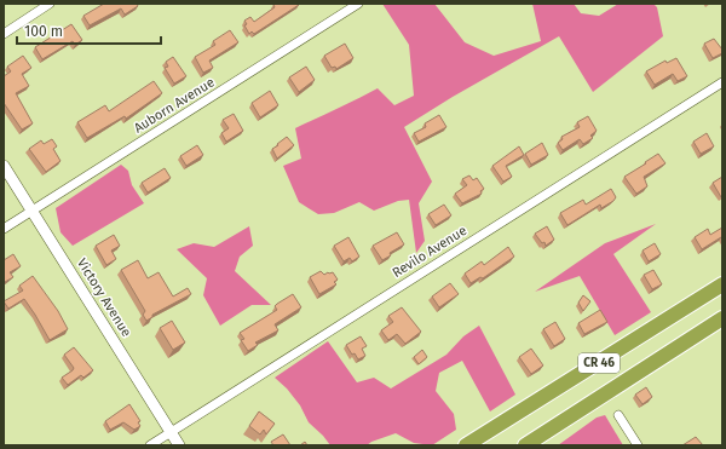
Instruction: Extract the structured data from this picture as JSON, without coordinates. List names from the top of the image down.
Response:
{
  "streets": {
    "highway": ["CR 46"],
    "street": ["Auborn Avenue", "Revilo Avenue", "Victory Avenue"]
  },
  "crossings": [
    ["Auborn Avenue", "Victory Avenue"],
    ["Revilo Avenue", "Victory Avenue"]
  ],
  "scale_bar": "100 m"
}
